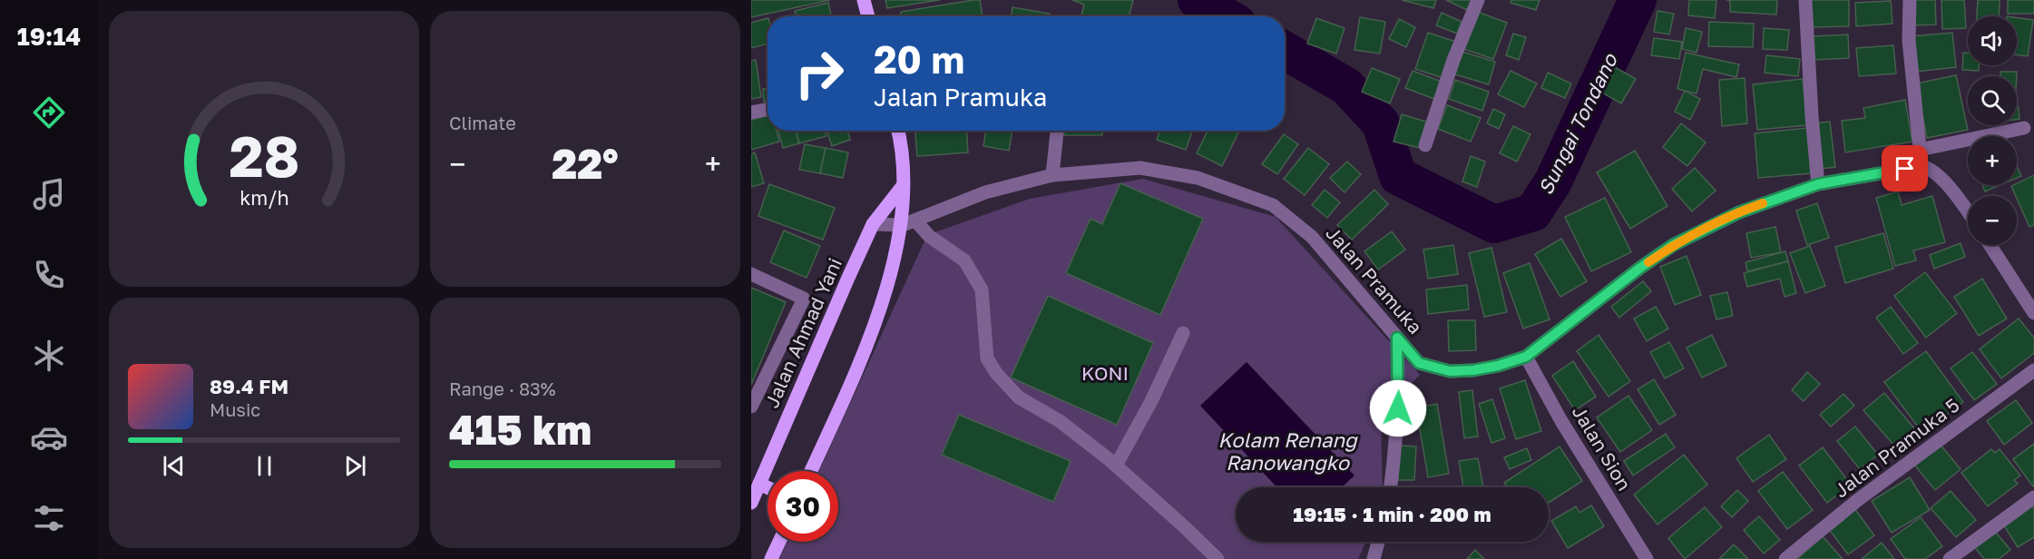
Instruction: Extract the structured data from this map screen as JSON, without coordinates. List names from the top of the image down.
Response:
{
  "streets": {
    "main road": ["Jalan Ahmad Yani"],
    "street": ["Jalan Pramuka", "Jalan Sion", "Jalan Pramuka 5"]
  },
  "crossings": [
    ["Jalan Pramuka", "Jalan Ahmad Yani"],
    ["Jalan Pramuka", "Jalan Sion"]
  ],
  "water": ["Sungai Tondano", "Kolam Renang Ranowangko"],
  "parks": ["KONI"],
  "page": {
    "tabs": "19:14",
    "tile": [
      "Climate",
      ["Range · 83%", "415 km"]
    ],
    "map_buttons": ["+", "−"],
    "turn": ["20 m", "Jalan Pramuka"],
    "heat": ["−", "22°", "+"],
    "song": ["89.4 FM", "Music"],
    "limit": "30",
    "trip": "19:15 · 1 min · 200 m",
    "gauge": ["28", "km/h"]
  }
}
